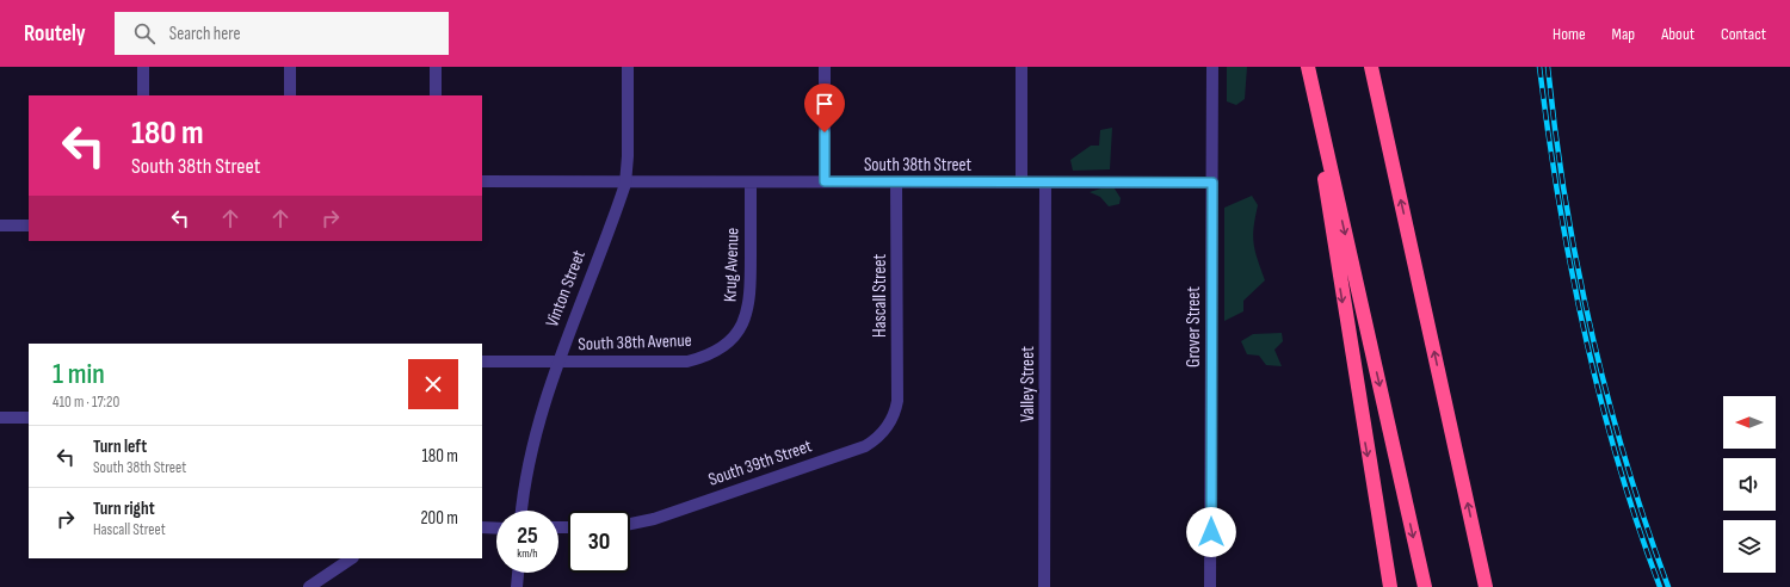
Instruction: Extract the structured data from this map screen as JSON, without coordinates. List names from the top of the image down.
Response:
{
  "streets": {
    "street": [
      "South 38th Street",
      "Krug Avenue",
      "Vinton Street",
      "Hascall Street",
      "Grover Street",
      "South 38th Avenue",
      "Valley Street",
      "South 39th Street"
    ]
  },
  "crossings": [
    ["South 38th Street", "Krug Avenue"],
    ["South 38th Street", "Vinton Street"],
    ["South 38th Street", "Hascall Street"],
    ["South 38th Street", "Grover Street"],
    ["South 38th Street", "Valley Street"],
    ["Krug Avenue", "South 38th Avenue"],
    ["Vinton Street", "South 38th Avenue"],
    ["Hascall Street", "South 39th Street"]
  ],
  "north": "left",
  "page": {
    "header": "Routely",
    "search": "Search here",
    "nav": [
      "Home",
      "Map",
      "About",
      "Contact"
    ],
    "turn": ["180 m", "South 38th Street"],
    "heading": ["1 min", "410 m · 17:20"],
    "list": [
      {
        "name": "Turn left",
        "note": "South 38th Street",
        "value": "180 m"
      },
      {
        "name": "Turn right",
        "note": "Hascall Street",
        "value": "200 m"
      }
    ],
    "speed": "25 km/h",
    "limit": "30"
  }
}
